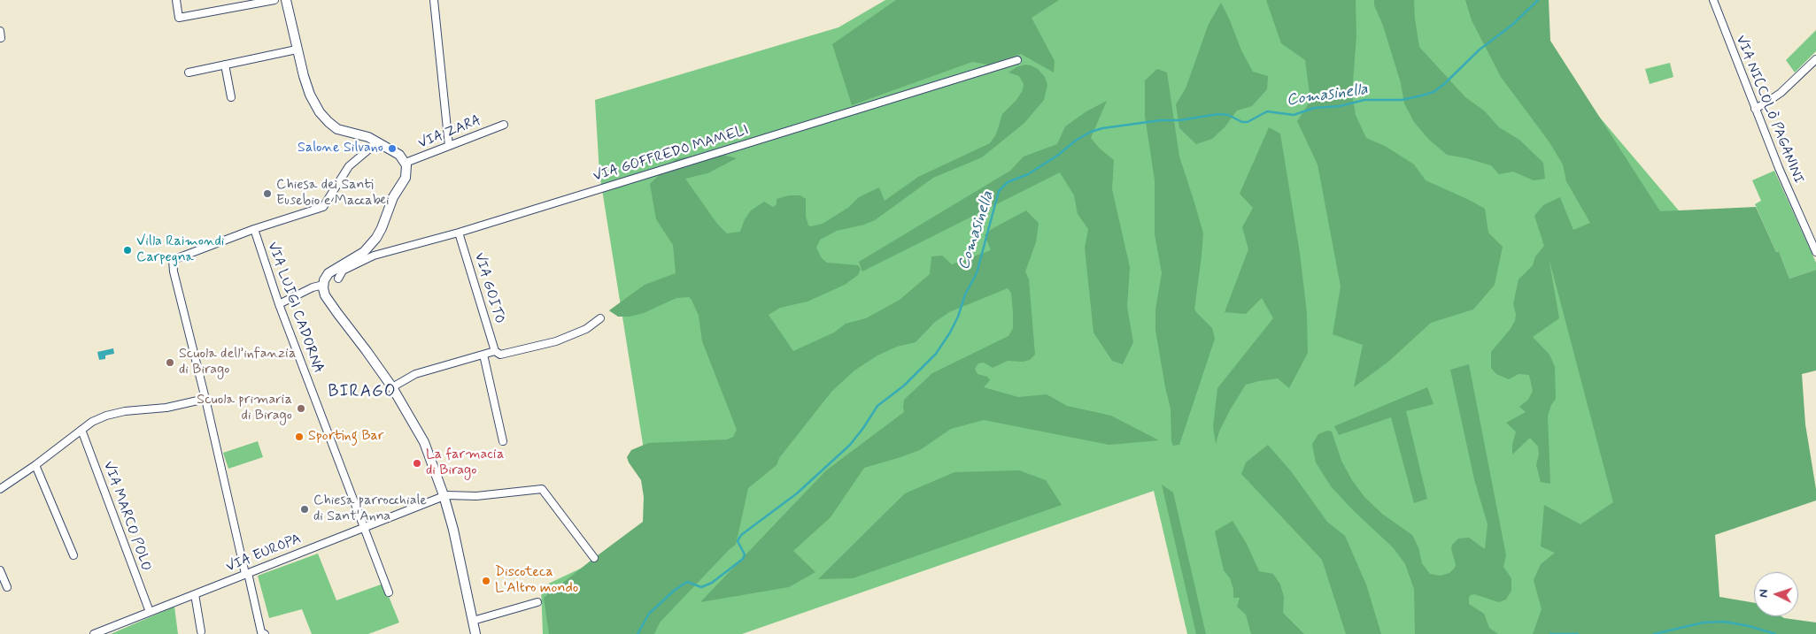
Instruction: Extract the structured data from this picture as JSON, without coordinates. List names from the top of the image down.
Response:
{
  "streets": {
    "street": [
      "VIA NICCOLÒ PAGANINI",
      "VIA ZARA",
      "VIA GOFFREDO MAMELI",
      "VIA GOITO",
      "VIA LUIGI CADORNA",
      "VIA MARCO POLO",
      "VIA EUROPA"
    ]
  },
  "crossings": [
    ["VIA GOFFREDO MAMELI", "VIA GOITO"],
    ["VIA LUIGI CADORNA", "VIA EUROPA"],
    ["VIA MARCO POLO", "VIA EUROPA"]
  ],
  "districts": ["BIRAGO"],
  "water": ["Comasinella"],
  "places": [
    "Salone Silvano",
    "Chiesa dei Santi Eusebio e Maccabei",
    "Villa Raimondi Carpegna",
    "Scuola dell’infanzia di Birago",
    "Scuola primaria di Birago",
    "Sporting Bar",
    "La farmacia di Birago",
    "Chiesa parrocchiale di Sant'Anna",
    "Discoteca L'Altro mondo"
  ],
  "north": "left"
}
